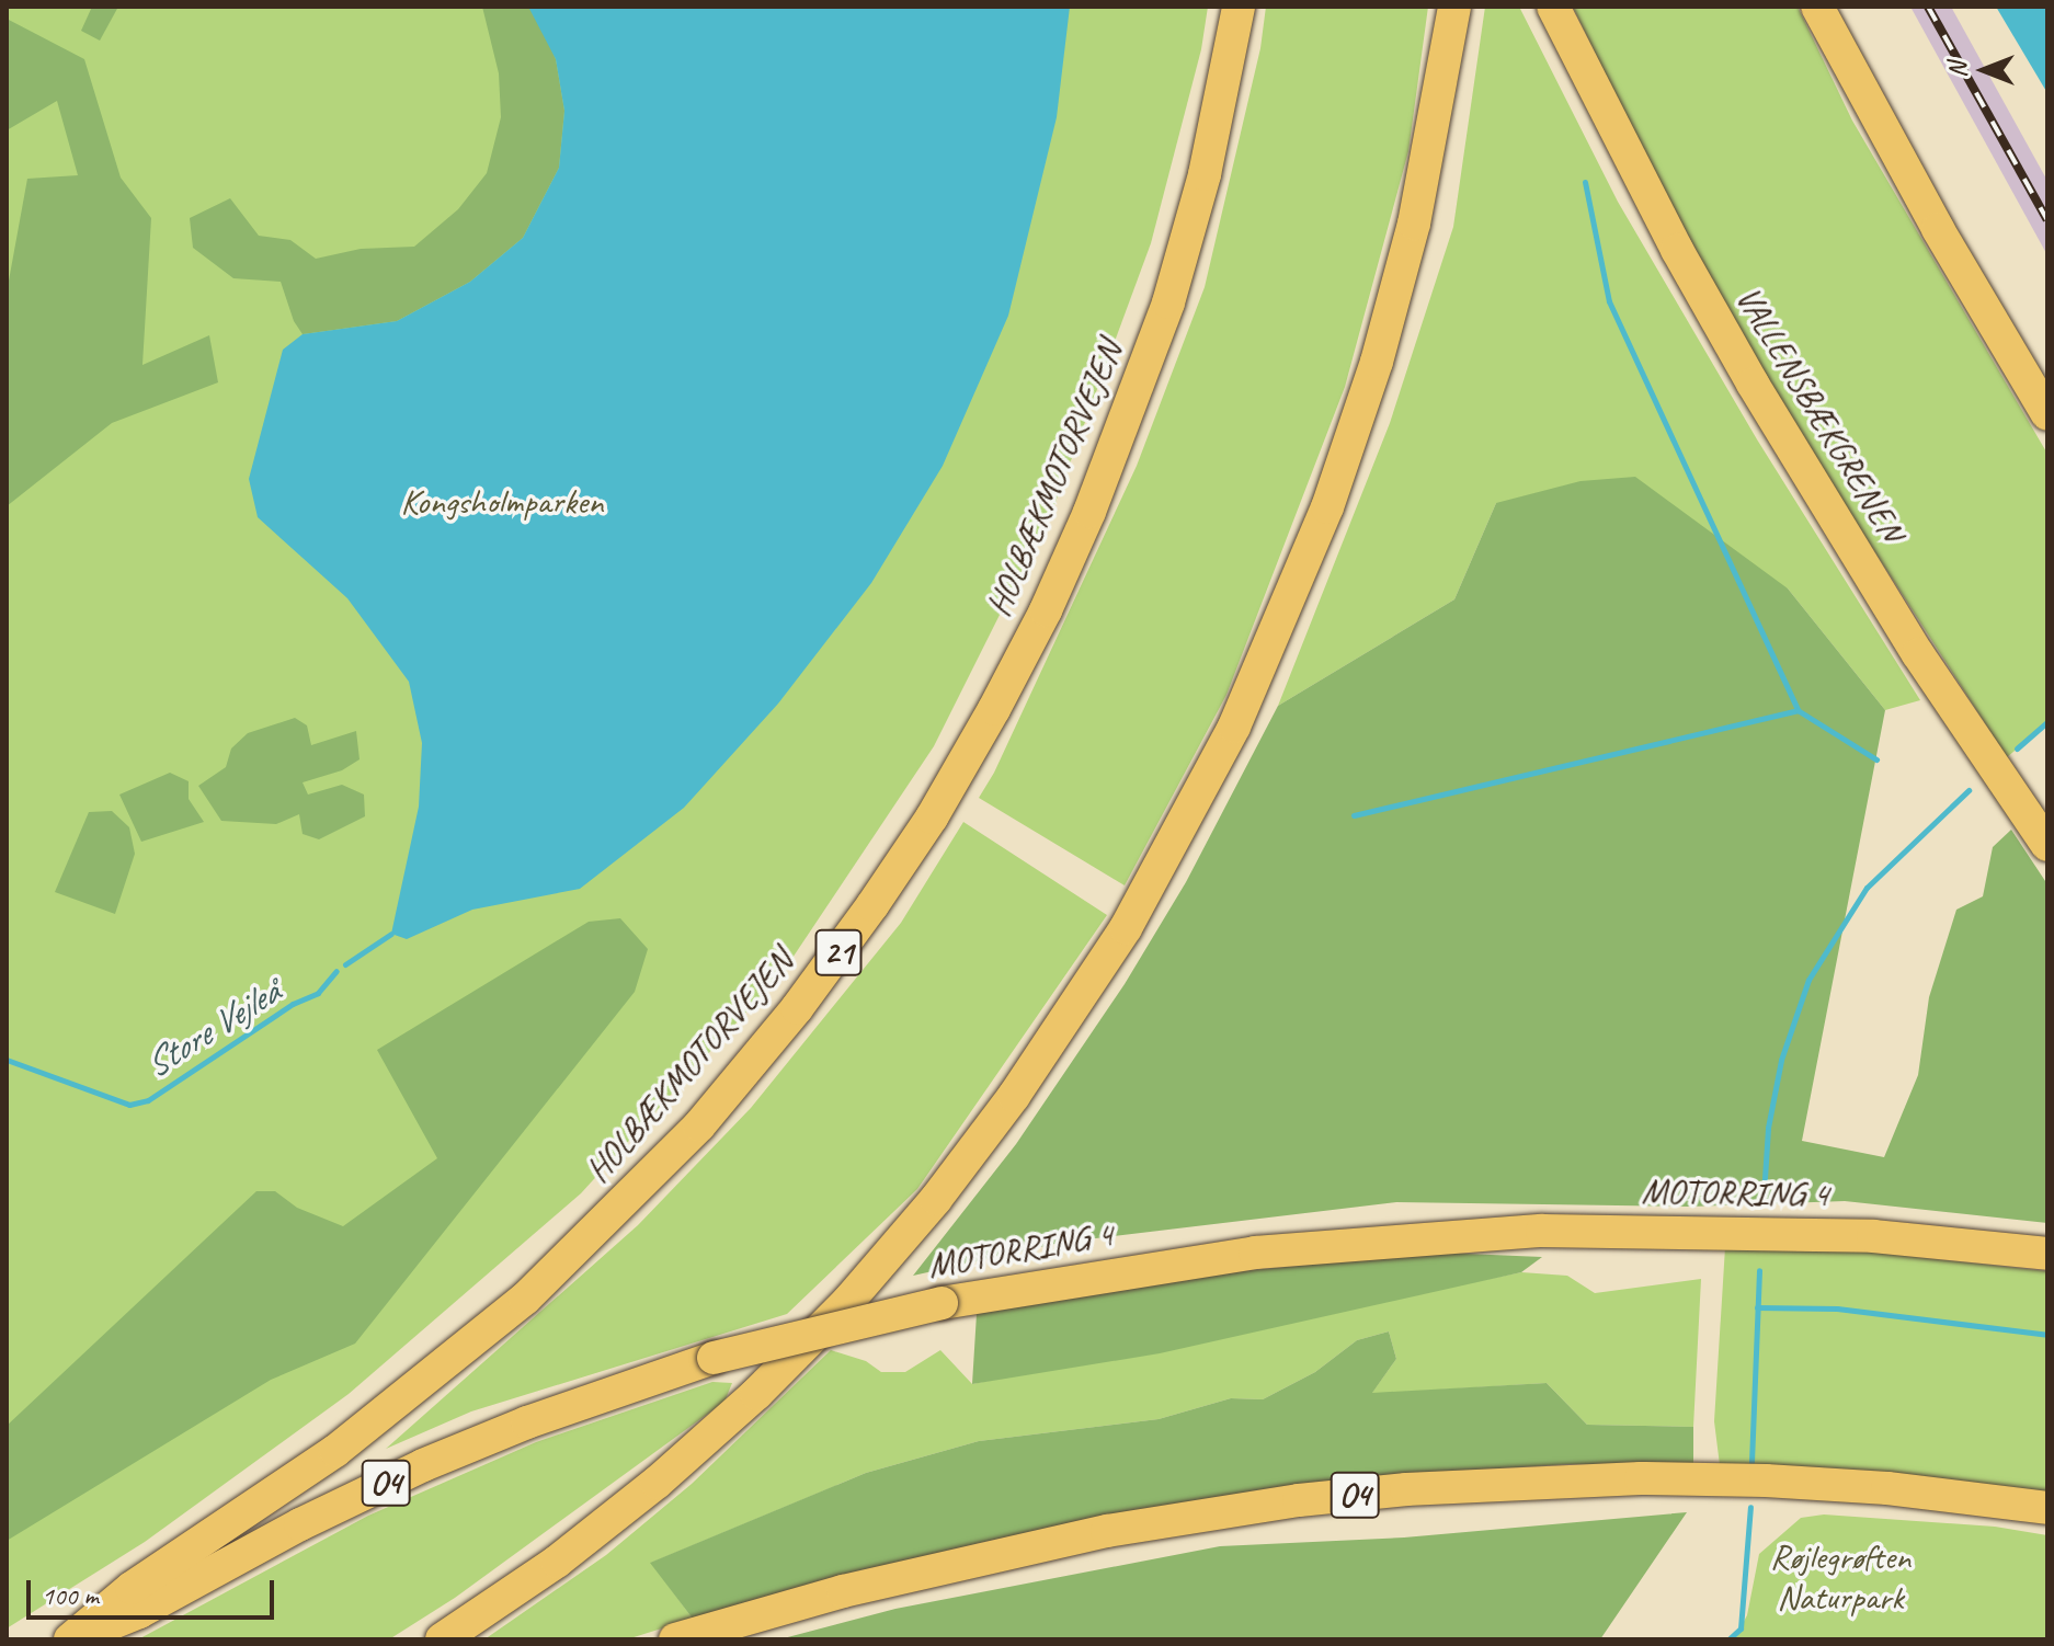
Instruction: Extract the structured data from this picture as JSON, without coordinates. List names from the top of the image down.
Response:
{
  "streets": {
    "highway": [
      "VALLENSBÆKGRENEN",
      "HOLBÆKMOTORVEJEN",
      "21",
      "MOTORRING 4",
      "O4"
    ]
  },
  "crossings": [
    ["HOLBÆKMOTORVEJEN", "MOTORRING 4"]
  ],
  "water": ["Store Vejleå"],
  "parks": ["Kongsholmparken", "Røjlegrøften Naturpark"],
  "scale_bar": "100 m",
  "north": "left"
}
